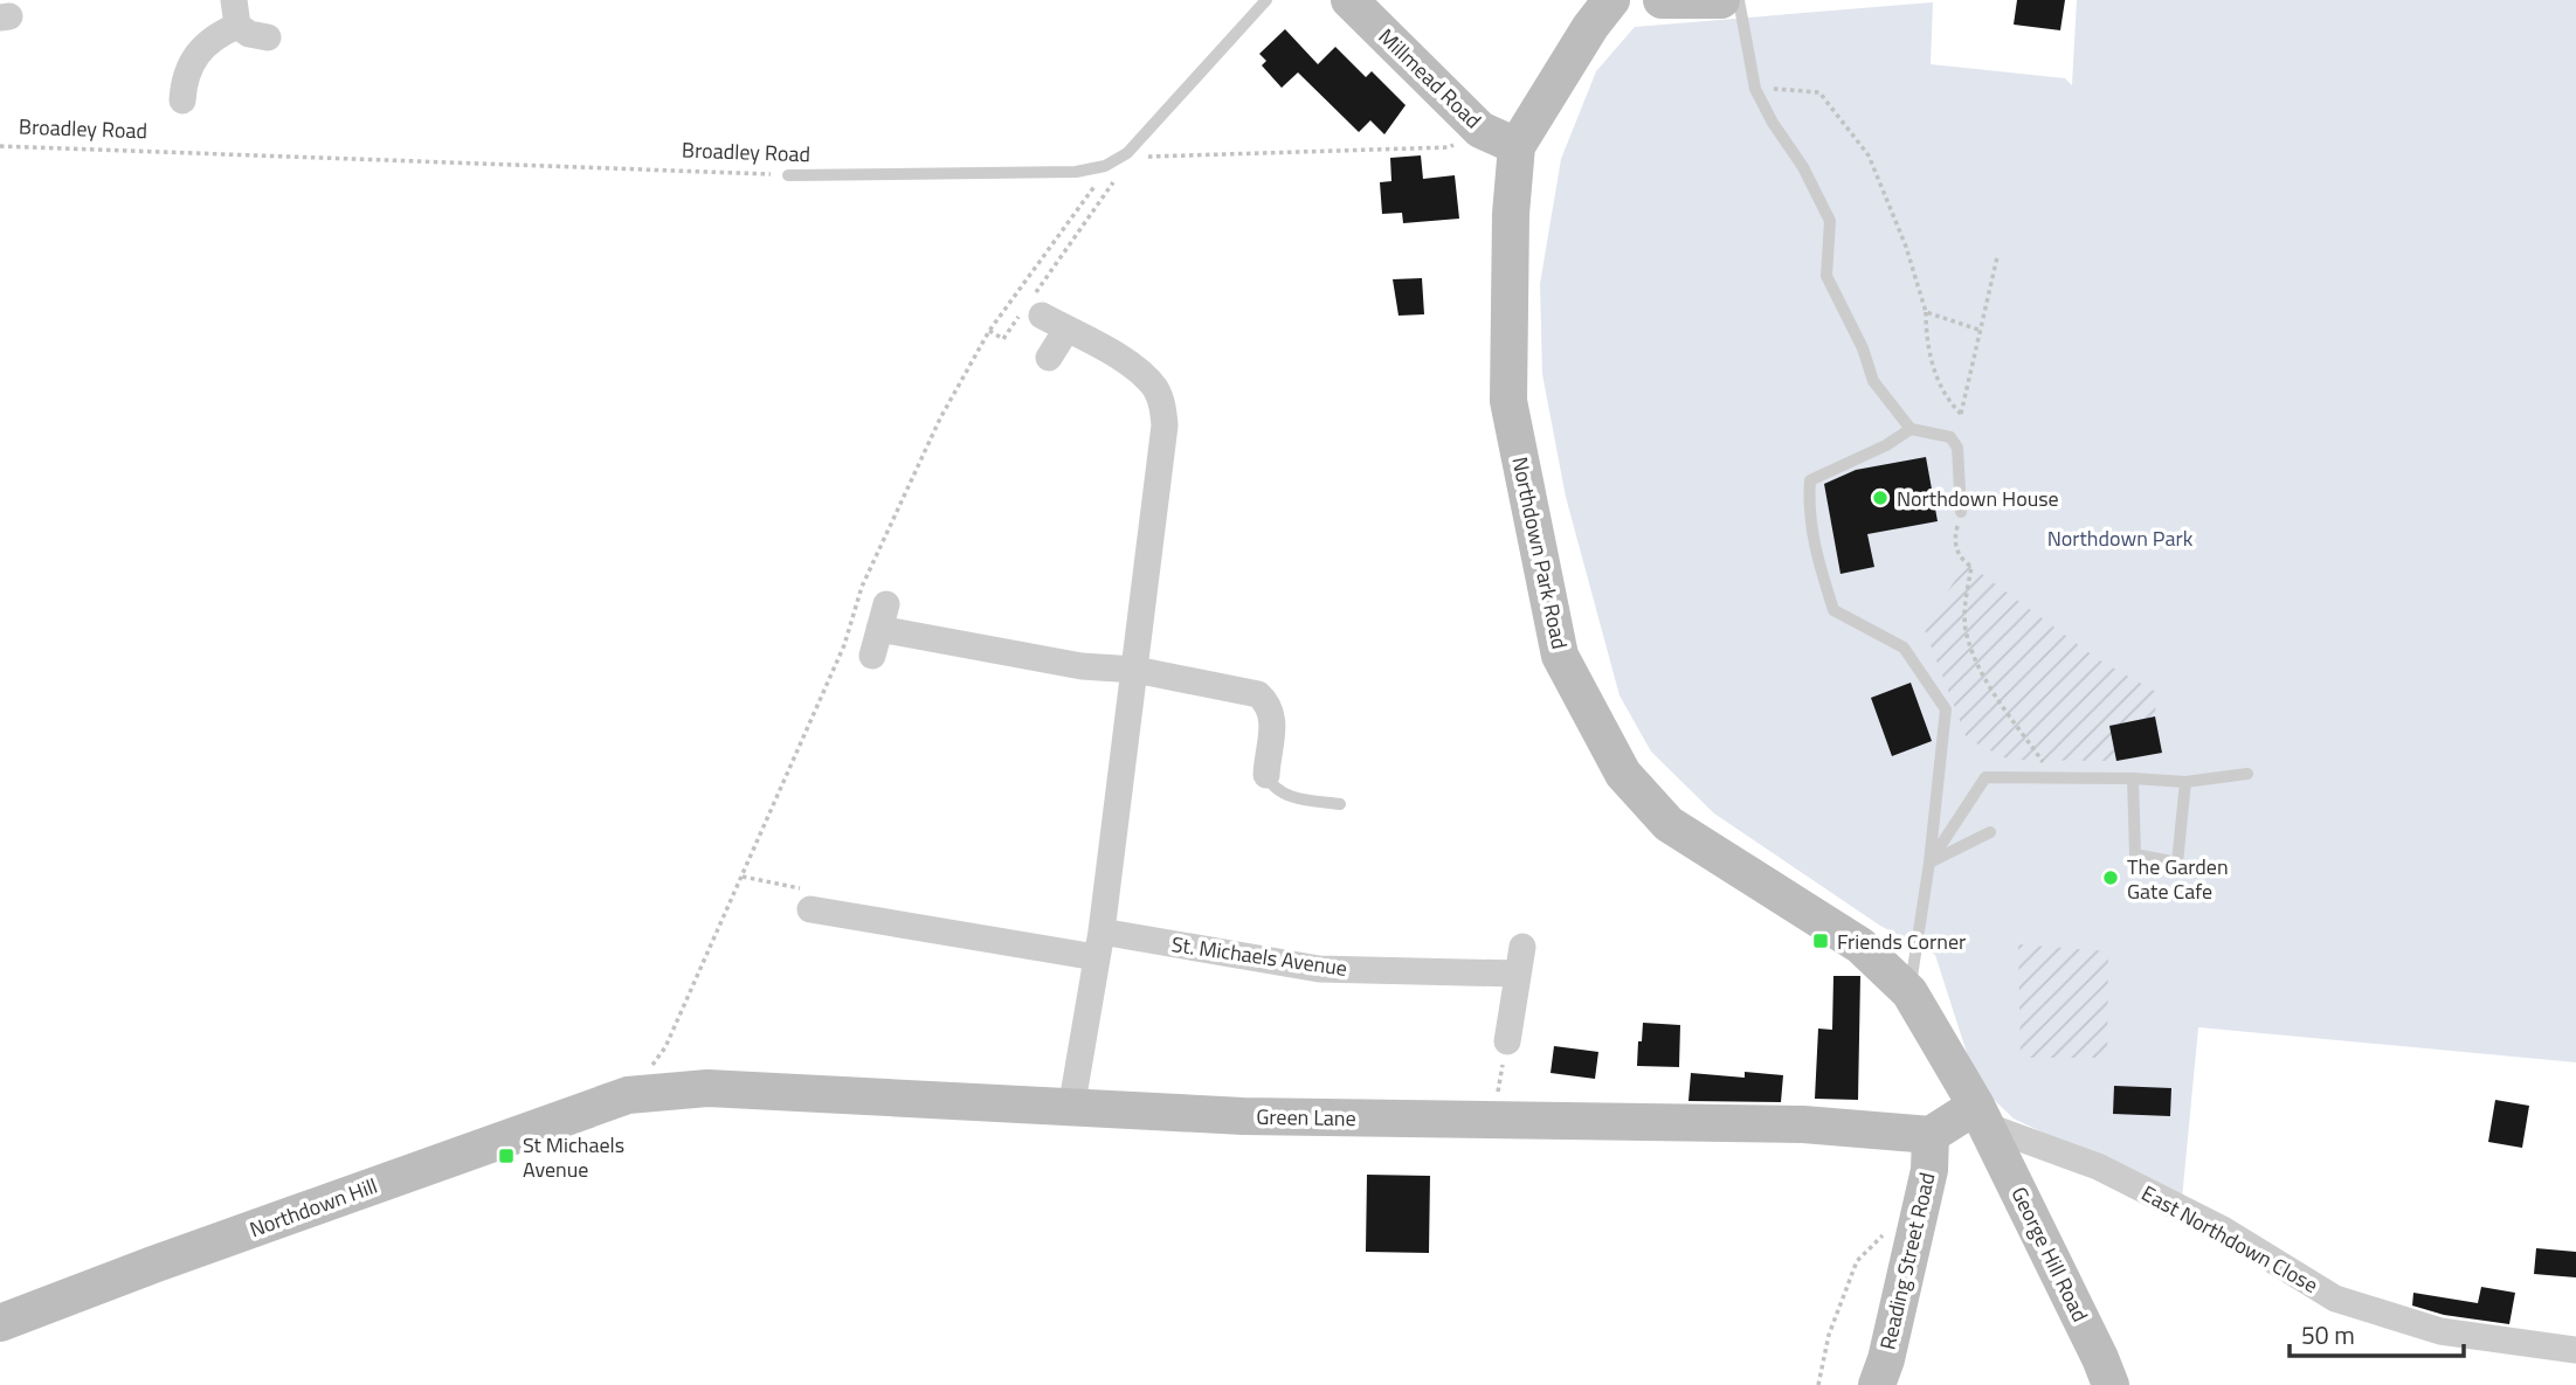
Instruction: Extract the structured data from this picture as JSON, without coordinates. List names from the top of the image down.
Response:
{
  "streets": {
    "main road": [
      "Millmead Road",
      "Northdown Park Road",
      "Green Lane",
      "Northdown Hill",
      "George Hill Road",
      "Reading Street Road"
    ],
    "street": ["St. Michaels Avenue", "East Northdown Close"],
    "lane": ["Broadley Road"]
  },
  "crossings": [
    ["Millmead Road", "Northdown Park Road"],
    ["Northdown Park Road", "East Northdown Close"],
    ["Northdown Park Road", "George Hill Road"],
    ["Green Lane", "Northdown Hill"],
    ["Green Lane", "Reading Street Road"],
    ["East Northdown Close", "George Hill Road"]
  ],
  "parks": ["Northdown Park"],
  "places": {
    "other": ["Northdown House", "The Garden Gate Cafe"],
    "transit": ["Friends Corner", "St Michaels Avenue"]
  },
  "scale_bar": "50 m"
}
